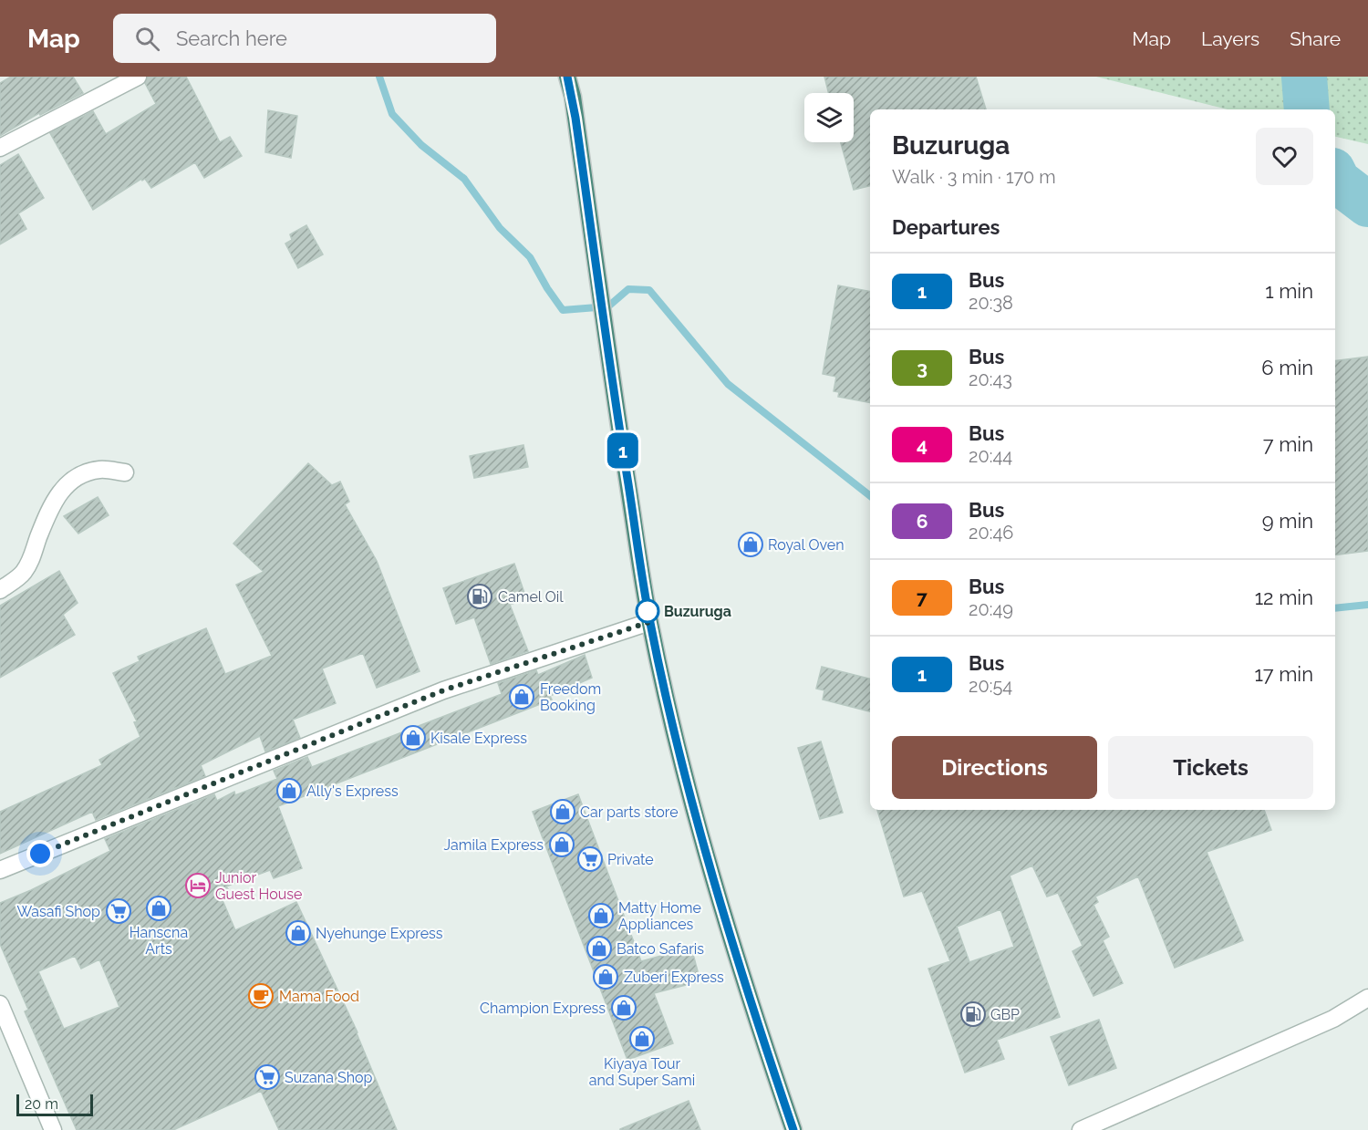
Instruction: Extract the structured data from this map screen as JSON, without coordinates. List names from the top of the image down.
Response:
{
  "places": {
    "shop": [
      "Royal Oven",
      "Freedom Booking",
      "Kisale Express",
      "Ally's Express",
      "Car parts store",
      "Jamila Express",
      "Hanscna Arts",
      "Matty Home Appliances",
      "Nyehunge Express",
      "Batco Safaris",
      "Zuberi Express",
      "Champion Express",
      "Kiyaya Tour and Super Sami"
    ],
    "fuel station": ["Camel Oil", "GBP"],
    "other": ["Buzuruga"],
    "supermarket": ["Private", "Wasafi Shop", "Suzana Shop"],
    "hotel": ["Junior Guest House"],
    "cafe": ["Mama Food"]
  },
  "lines": ["bus line 1"],
  "scale_bar": "20 m",
  "page": {
    "header": "Map",
    "search": "Search here",
    "nav": ["Map", "Layers", "Share"],
    "on_map": "1",
    "heading": [
      ["Buzuruga", "Walk · 3 min · 170 m"],
      "Departures"
    ],
    "list": [
      {
        "mark": "1",
        "name": "Bus",
        "note": "20:38",
        "value": "1 min"
      },
      {
        "mark": "3",
        "name": "Bus",
        "note": "20:43",
        "value": "6 min"
      },
      {
        "mark": "4",
        "name": "Bus",
        "note": "20:44",
        "value": "7 min"
      },
      {
        "mark": "6",
        "name": "Bus",
        "note": "20:46",
        "value": "9 min"
      },
      {
        "mark": "7",
        "name": "Bus",
        "note": "20:49",
        "value": "12 min"
      },
      {
        "mark": "1",
        "name": "Bus",
        "note": "20:54",
        "value": "17 min"
      }
    ],
    "buttons": ["Directions", "Tickets"],
    "scale": "20 m"
  }
}
